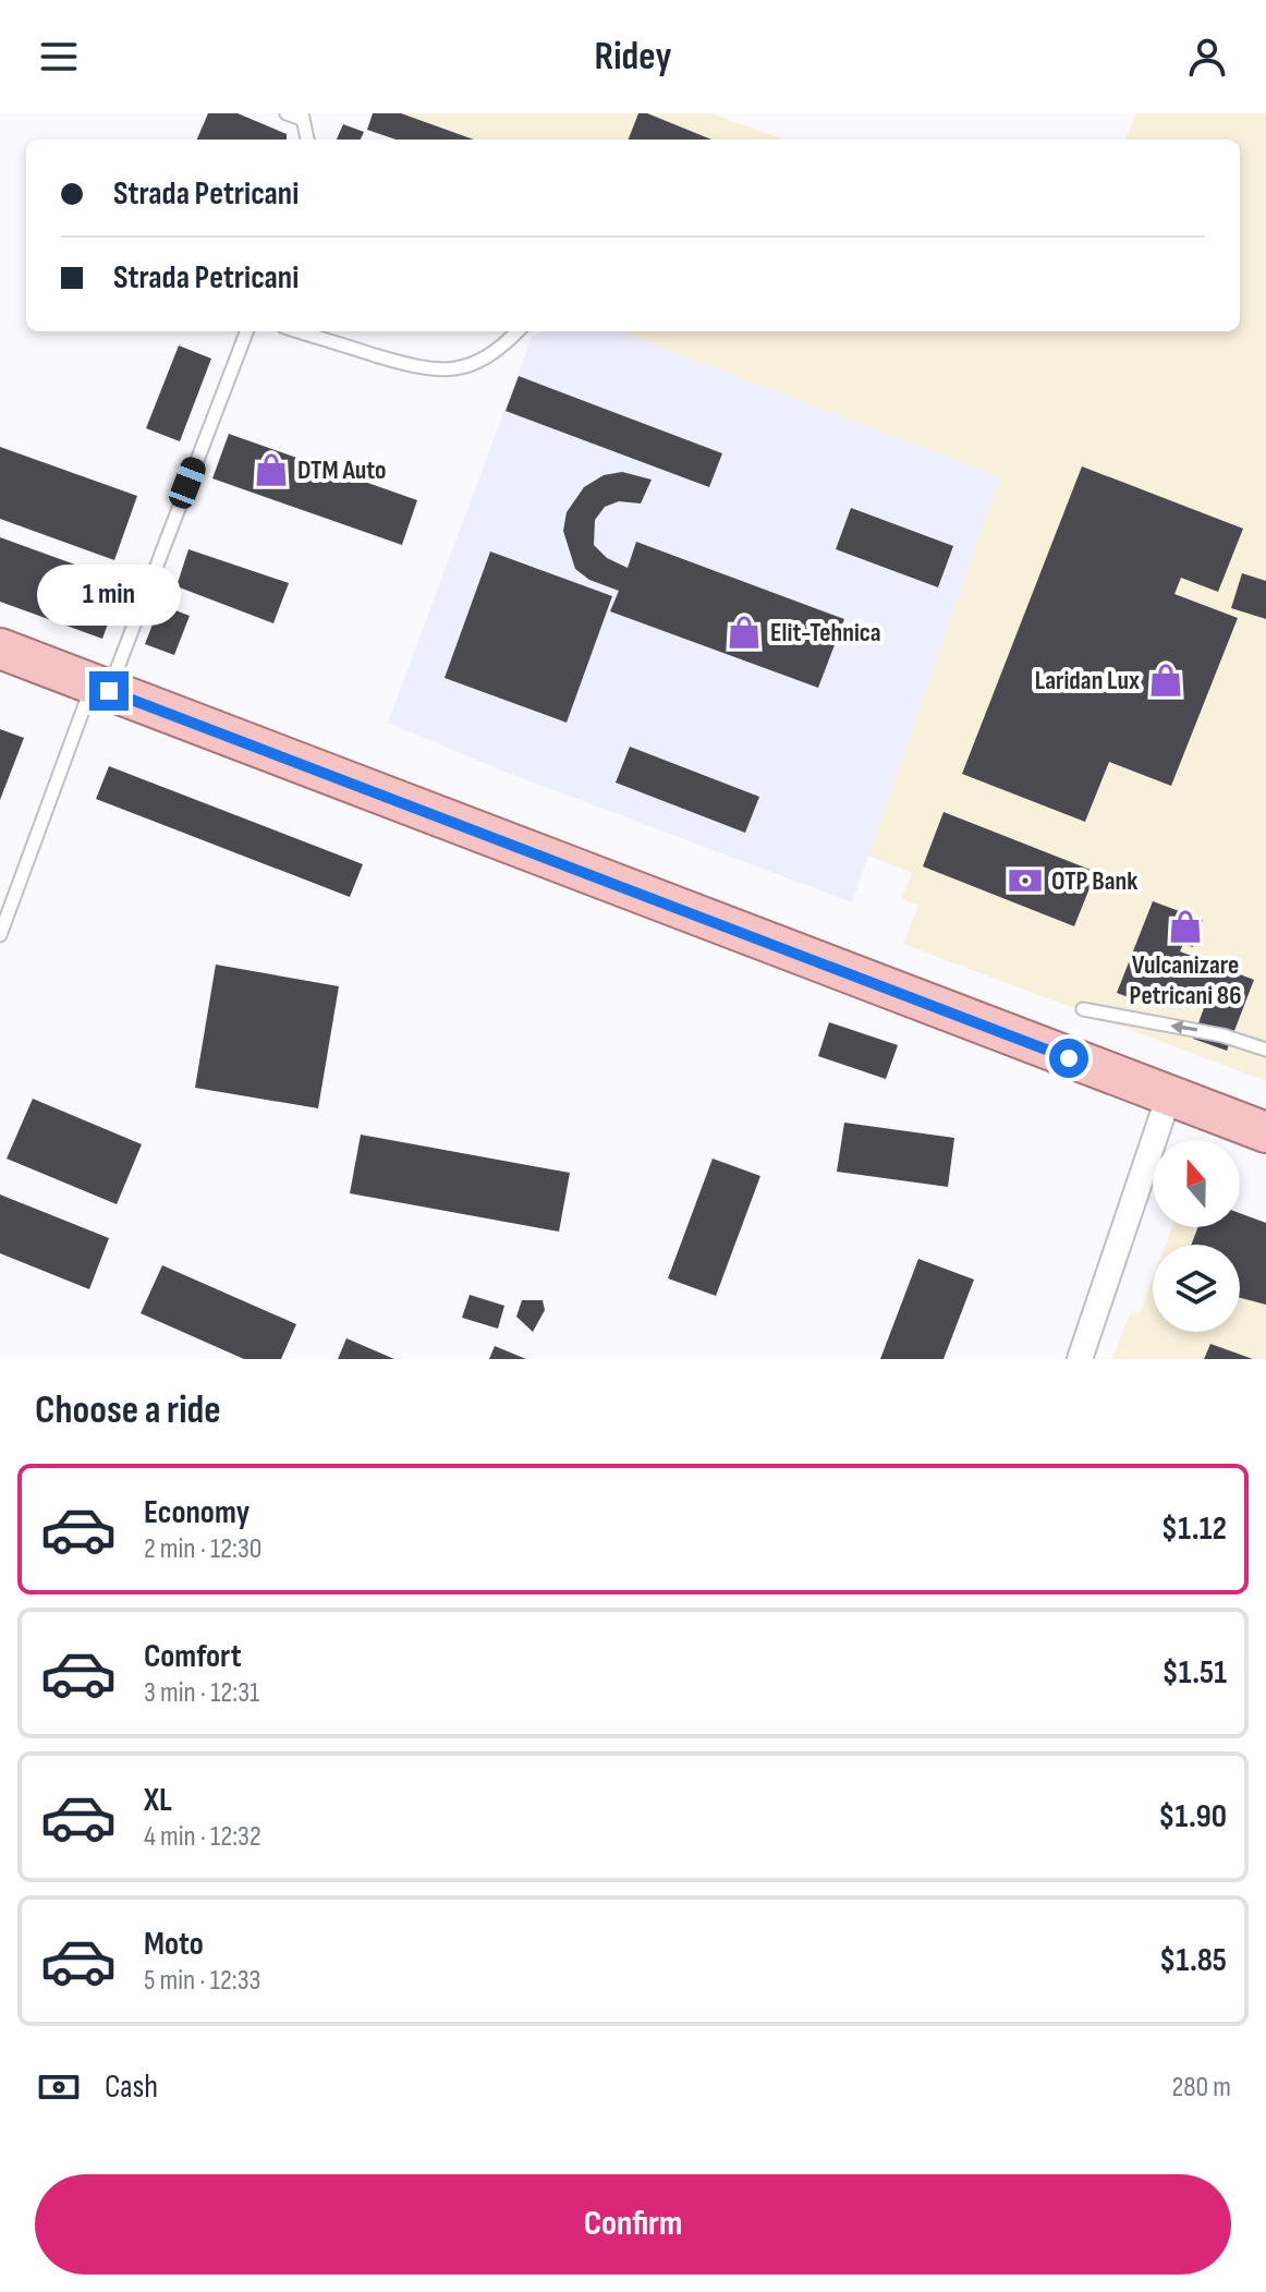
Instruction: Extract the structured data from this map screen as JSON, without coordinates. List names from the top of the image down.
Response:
{
  "places": {
    "shop": [
      "DTM Auto",
      "Elit-Tehnica",
      "Laridan Lux",
      "Vulcanizare Petricani 86"
    ],
    "bank": ["OTP Bank"]
  },
  "north": "top",
  "page": {
    "header": "Ridey",
    "banner": ["Strada Petricani", "Strada Petricani"],
    "bubble": "1 min",
    "heading": "Choose a ride",
    "list": [
      {
        "name": "Economy",
        "note": "2 min · 12:30",
        "value": "$1.12"
      },
      {
        "name": "Comfort",
        "note": "3 min · 12:31",
        "value": "$1.51"
      },
      {
        "name": "XL",
        "note": "4 min · 12:32",
        "value": "$1.90"
      },
      {
        "name": "Moto",
        "note": "5 min · 12:33",
        "value": "$1.85"
      }
    ],
    "pay": ["Cash", "280 m"],
    "buttons": "Confirm"
  }
}
